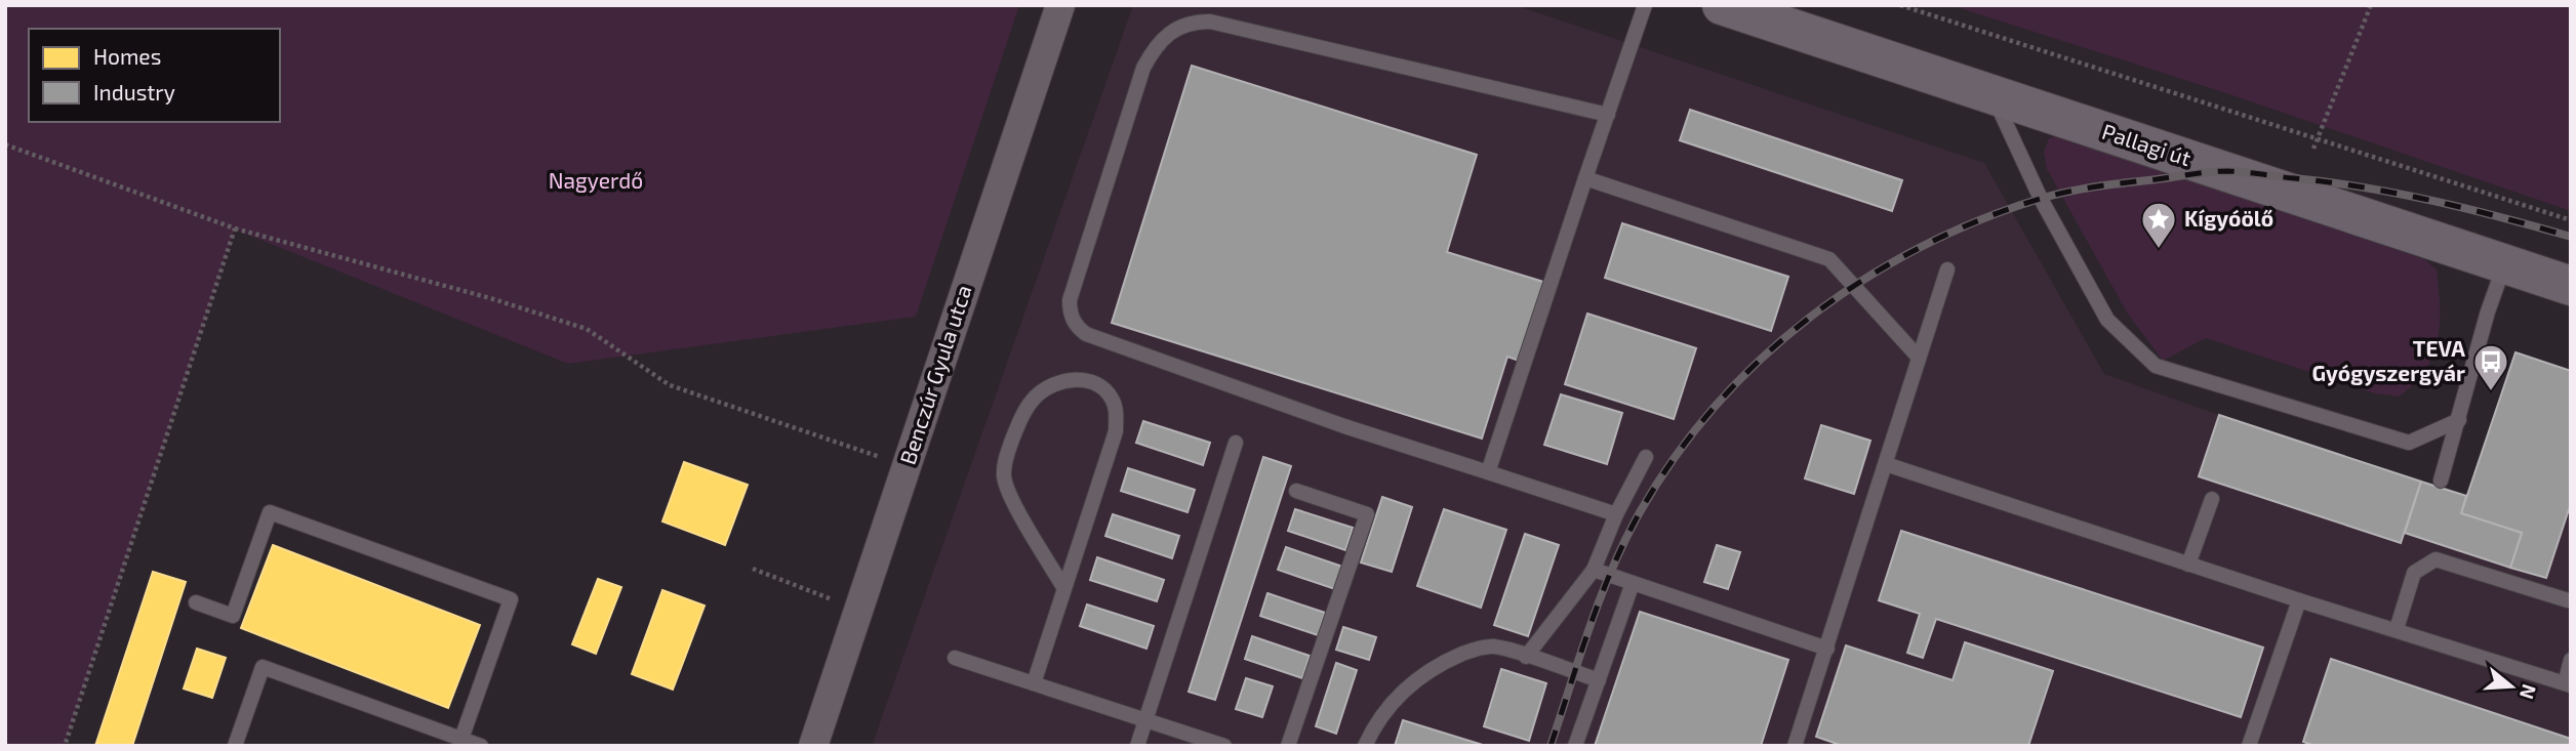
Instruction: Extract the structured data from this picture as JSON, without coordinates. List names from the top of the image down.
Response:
{
  "streets": {
    "street": ["Pallagi út", "Benczúr Gyula utca"]
  },
  "parks": ["Nagyerdő"],
  "places": {
    "place": ["Kígyóölő"],
    "bus stop": ["TEVA Gyógyszergyár"]
  },
  "legend": ["Homes", "Industry"],
  "north": "right"
}
